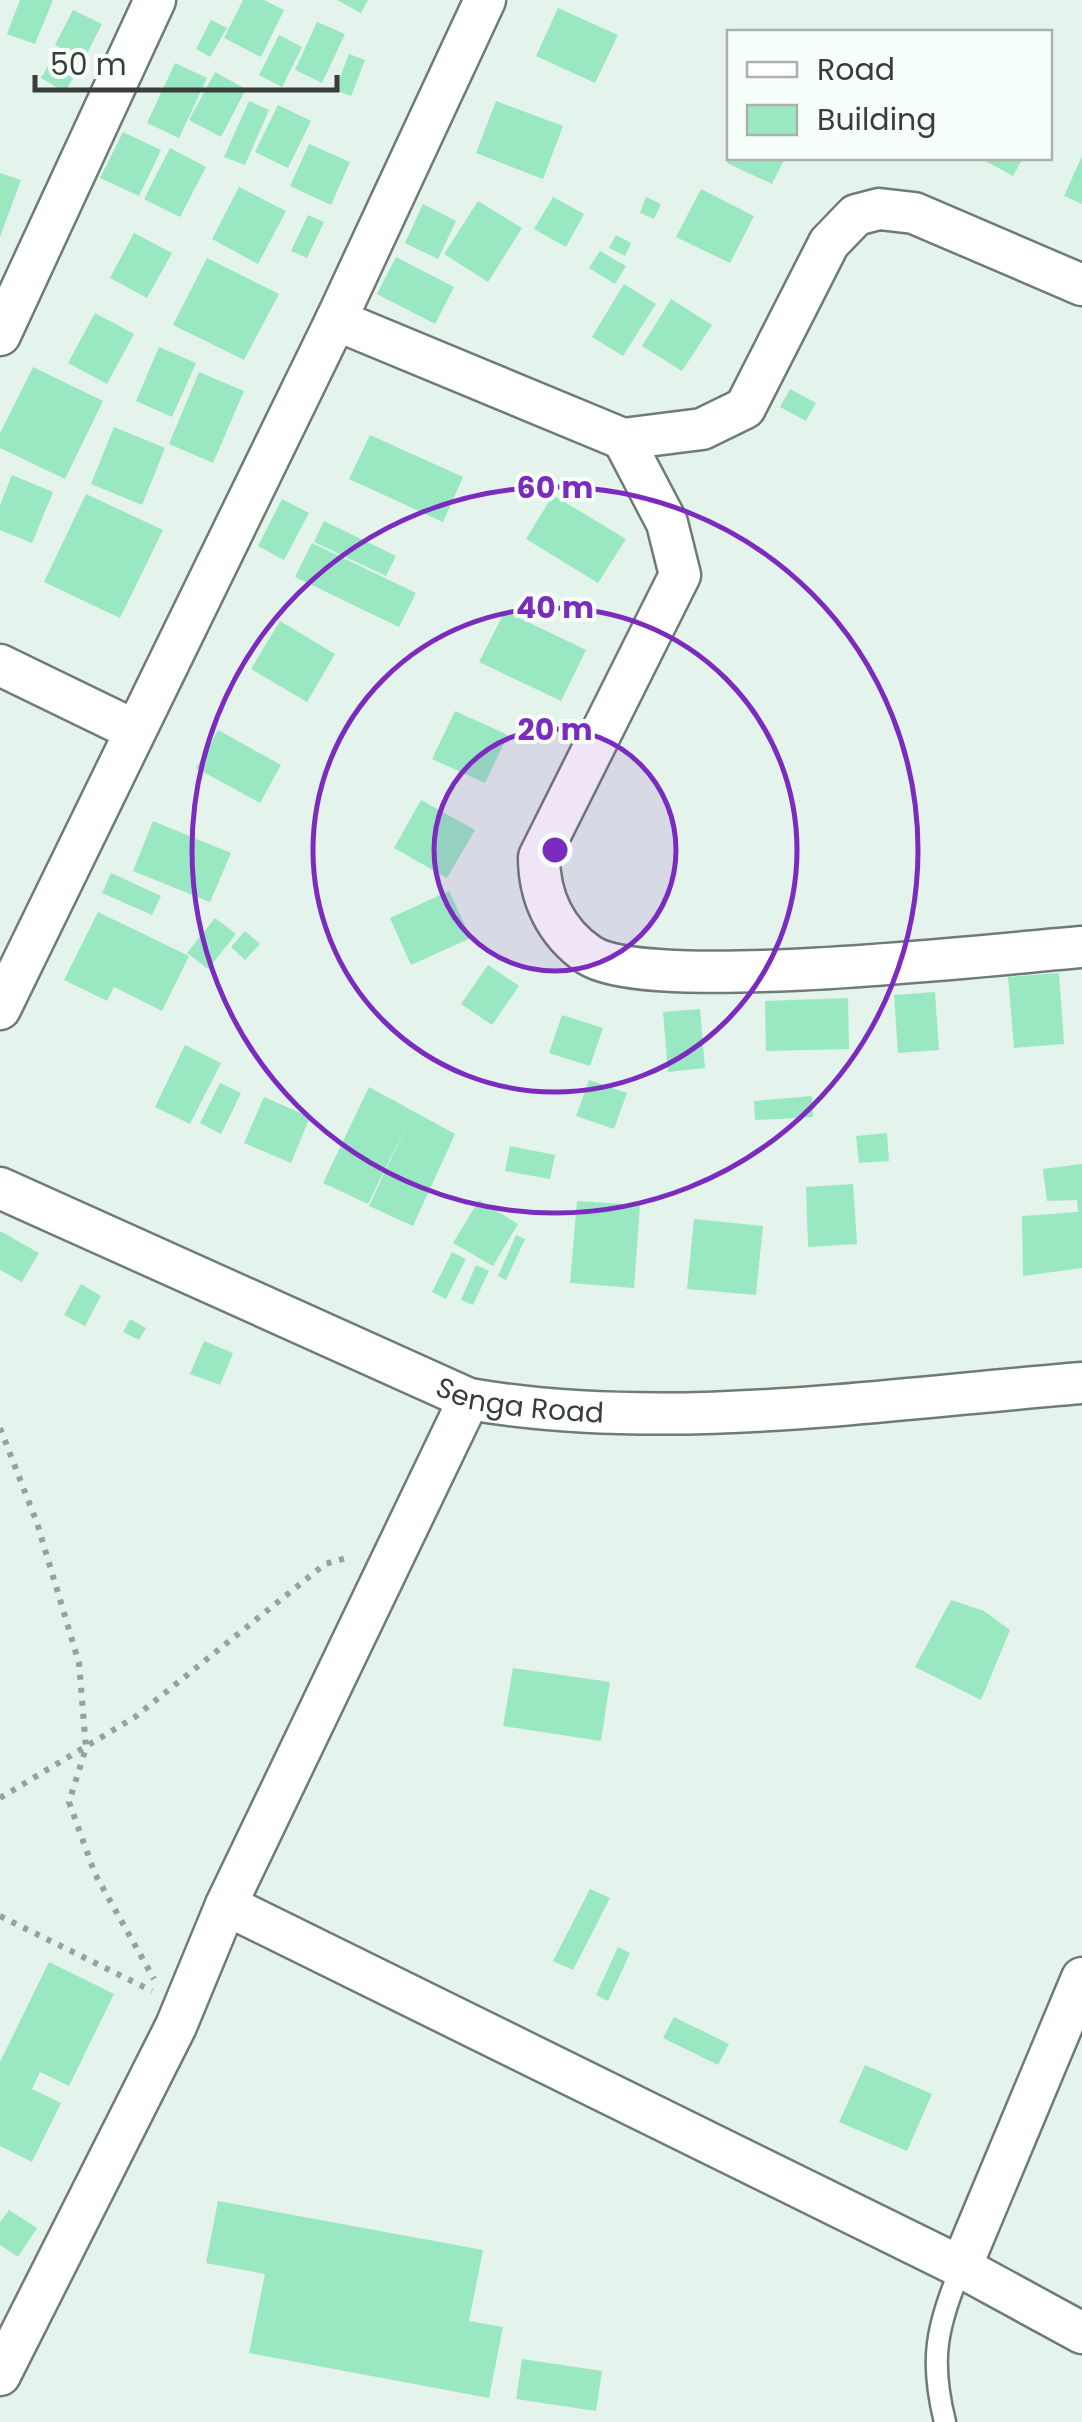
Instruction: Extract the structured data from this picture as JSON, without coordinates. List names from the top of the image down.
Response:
{
  "streets": {
    "street": ["Senga Road"]
  },
  "legend": ["Road", "Building"],
  "scale_bar": "50 m",
  "rings": ["60 m", "40 m", "20 m"]
}
